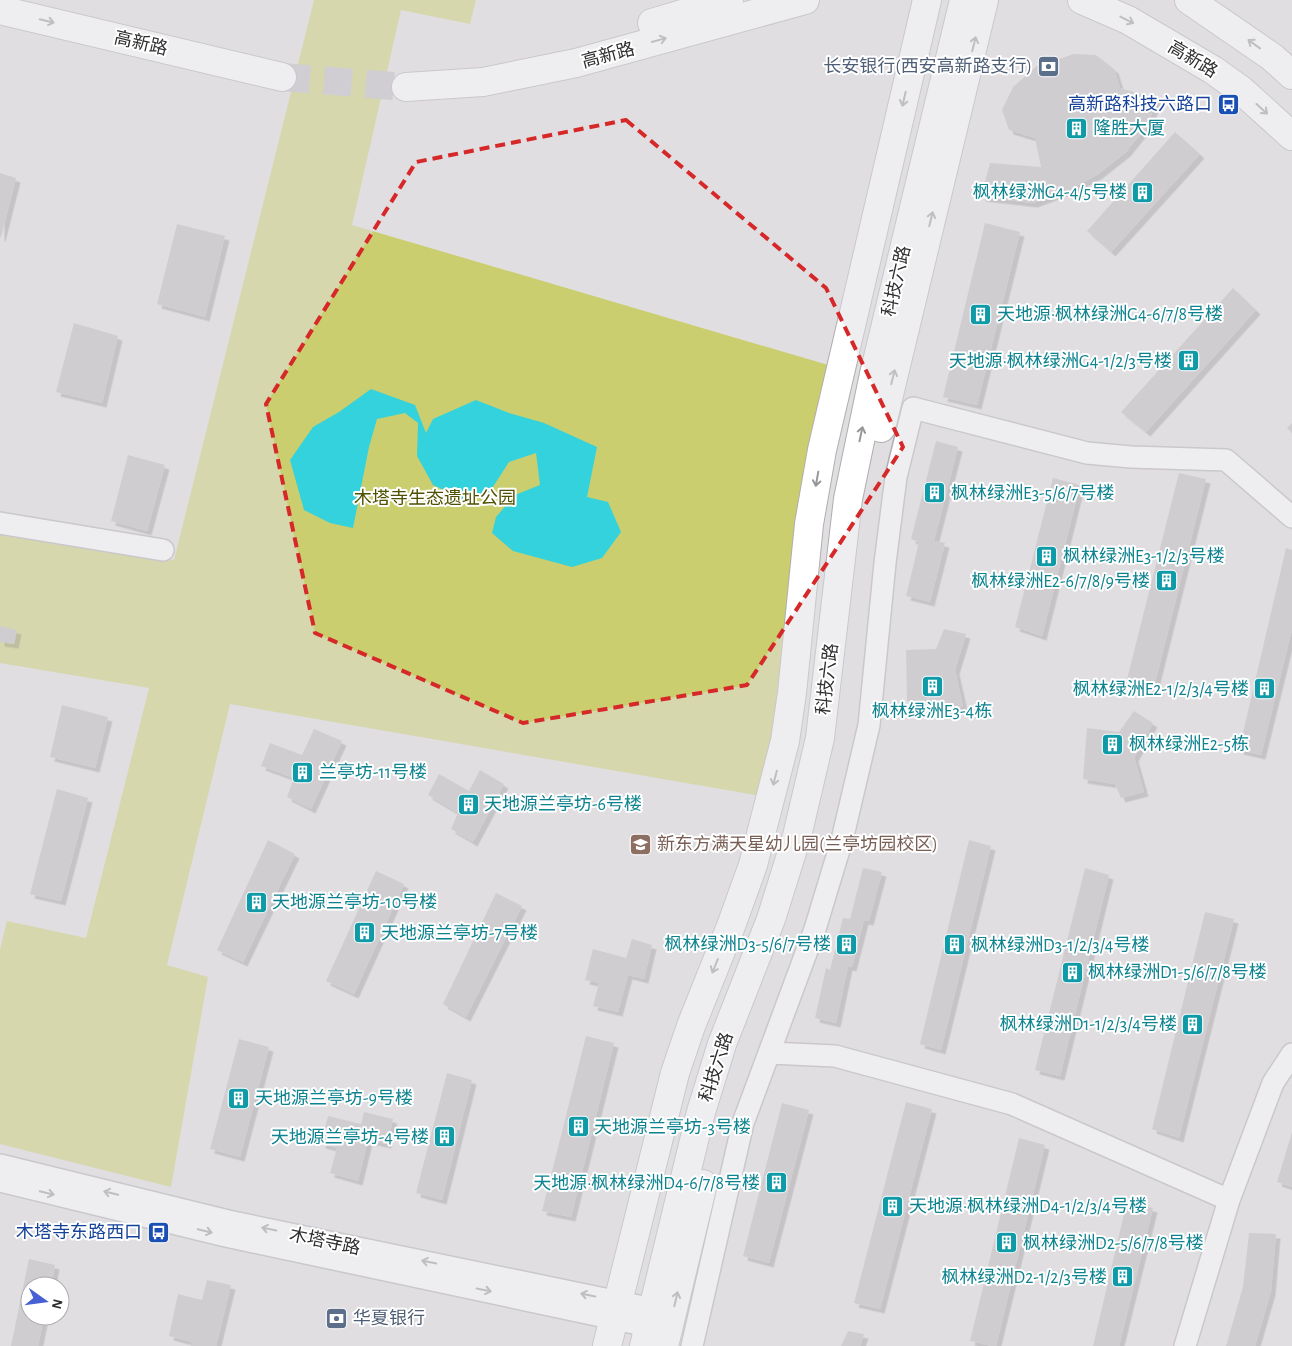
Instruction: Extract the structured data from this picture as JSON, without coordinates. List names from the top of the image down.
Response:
{
  "streets": {
    "main road": ["高新路", "科技六路"],
    "street": ["木塔寺路"]
  },
  "crossings": [
    ["科技六路", "木塔寺路"]
  ],
  "parks": ["木塔寺生态遗址公园"],
  "places": {
    "bank": ["长安银行(西安高新路支行)", "华夏银行"],
    "bus stop": ["高新路科技六路口", "木塔寺东路西口"],
    "building": [
      "隆胜大厦",
      "枫林绿洲G4-4/5号楼",
      "天地源·枫林绿洲G4-6/7/8号楼",
      "天地源·枫林绿洲G4-1/2/3号楼",
      "枫林绿洲E3-5/6/7号楼",
      "枫林绿洲E3-1/2/3号楼",
      "枫林绿洲E2-6/7/8/9号楼",
      "枫林绿洲E3-4栋",
      "枫林绿洲E2-1/2/3/4号楼",
      "枫林绿洲E2-5栋",
      "兰亭坊-11号楼",
      "天地源兰亭坊-6号楼",
      "天地源兰亭坊-10号楼",
      "天地源兰亭坊-7号楼",
      "枫林绿洲D3-5/6/7号楼",
      "枫林绿洲D3-1/2/3/4号楼",
      "枫林绿洲D1-5/6/7/8号楼",
      "枫林绿洲D1-1/2/3/4号楼",
      "天地源兰亭坊-9号楼",
      "天地源兰亭坊-3号楼",
      "天地源兰亭坊-4号楼",
      "天地源·枫林绿洲D4-6/7/8号楼",
      "天地源·枫林绿洲D4-1/2/3/4号楼",
      "枫林绿洲D2-5/6/7/8号楼",
      "枫林绿洲D2-1/2/3号楼"
    ],
    "school or university": ["新东方满天星幼儿园(兰亭坊园校区)"]
  },
  "north": "right"
}
